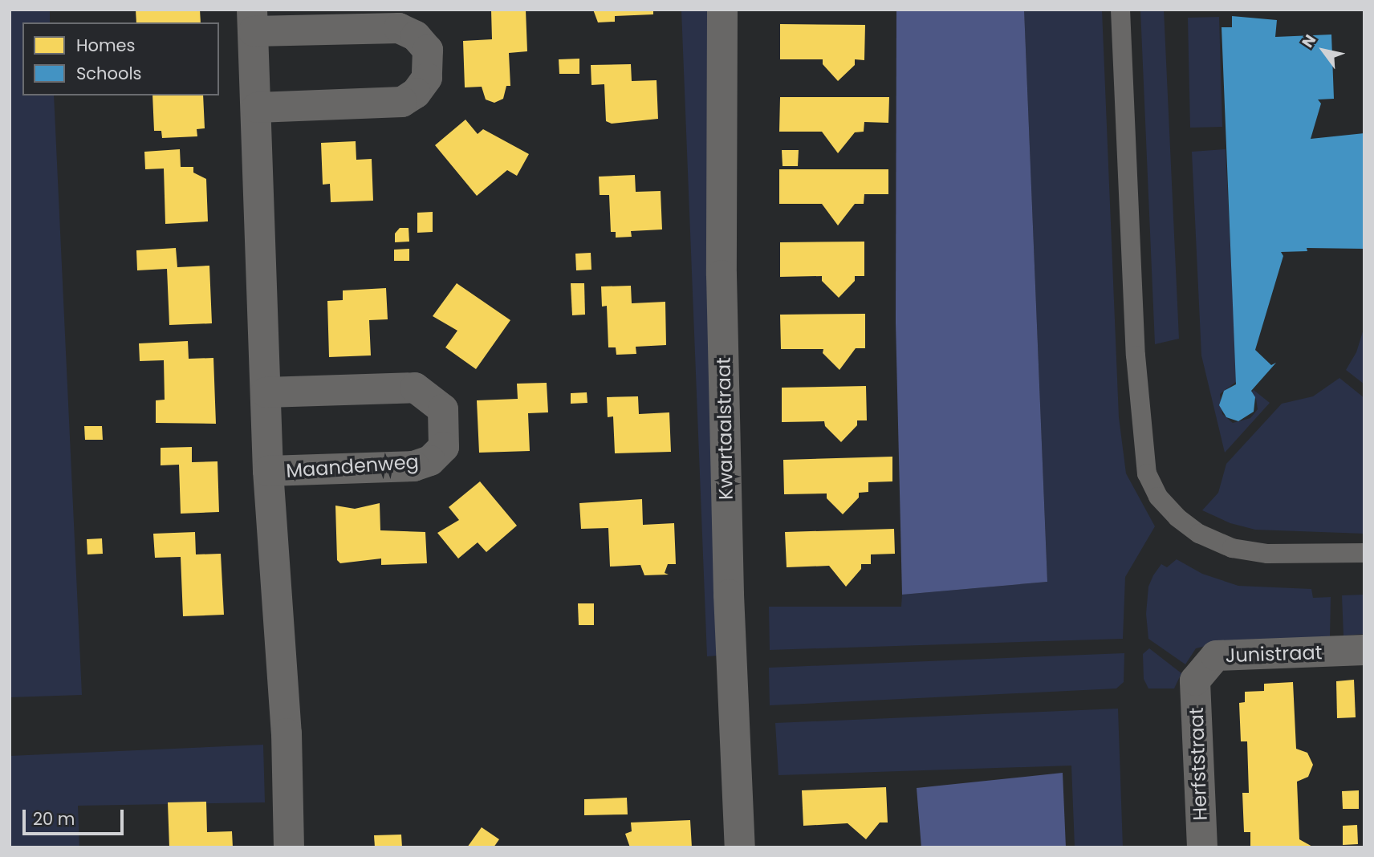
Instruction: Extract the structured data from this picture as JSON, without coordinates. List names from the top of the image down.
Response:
{
  "streets": {
    "street": [
      "Kwartaalstraat",
      "Maandenweg",
      "Junistraat",
      "Herfststraat"
    ]
  },
  "crossings": [
    ["Junistraat", "Herfststraat"]
  ],
  "legend": ["Homes", "Schools"],
  "scale_bar": "20 m",
  "north": "top left"
}
